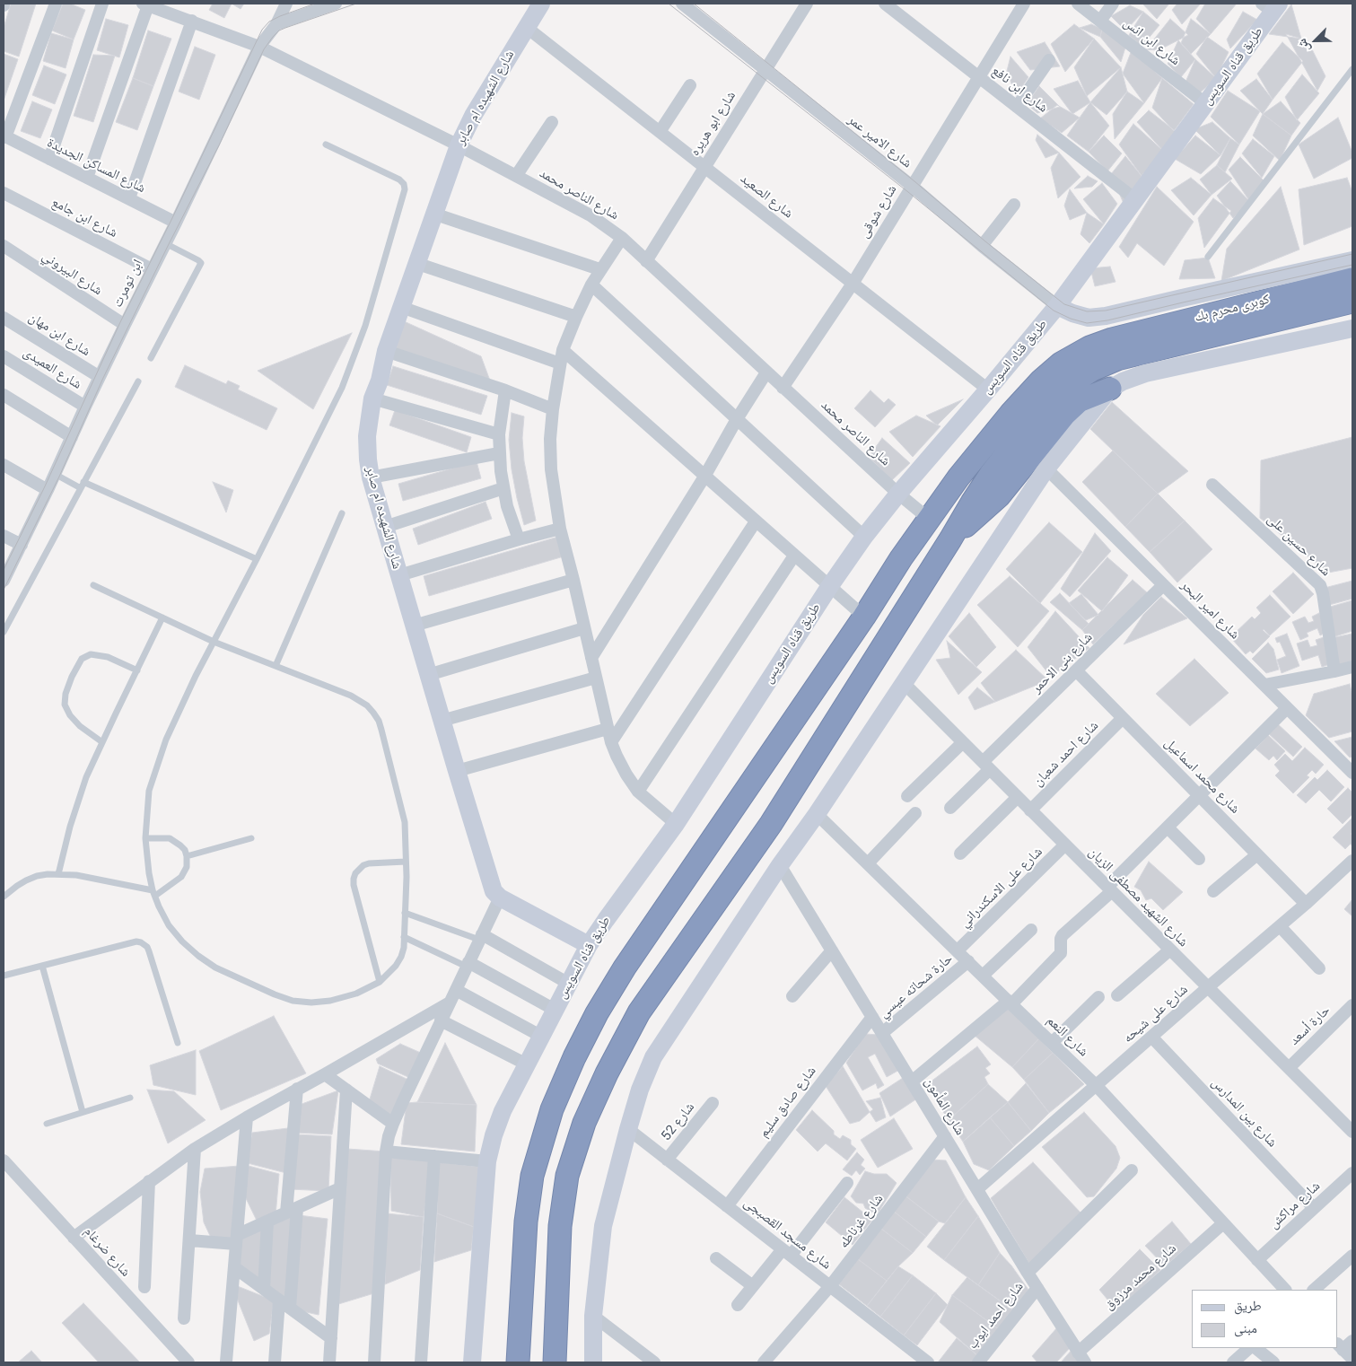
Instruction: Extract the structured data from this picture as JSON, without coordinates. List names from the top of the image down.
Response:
{
  "streets": {
    "highway": ["كوبرى محرم بك"],
    "street": [
      "شارع ابن انس",
      "طريق قناه السويس",
      "شارع ابن نافع",
      "شارع الشهيده ام صابر",
      "شارع ابو هريره",
      "شارع الامير عمر",
      "شارع المساكن الجديدة",
      "شارع الناصر محمد",
      "شارع الصعيد",
      "شارع شوقى",
      "شارع ابن جامع",
      "شارع البيروني",
      "ابن تومرت",
      "شارع ابن مهان",
      "شارع العميدى",
      "شارع حسين على",
      "شارع امير البحر",
      "شارع بنى الاحمر",
      "شارع احمد شعبان",
      "شارع محمد اسماعيل",
      "شارع على الاسكندراني",
      "شارع الشهيد مصطفى الزيان",
      "حارة شحاته عيسي",
      "شارع على شيحه",
      "حارة أسعد",
      "شارع النعم",
      "شارع صادق سليم",
      "شارع المأمون",
      "شارع بين المدارس",
      "شارع 52",
      "شارع مراكش",
      "شارع غرناطه",
      "شارع مسجد القصبجى",
      "شارع ضرغام",
      "شارع محمد مرزوق",
      "شارع احمد ايوب"
    ]
  },
  "crossings": [
    ["شارع ابن انس", "طريق قناه السويس"],
    ["طريق قناه السويس", "شارع ابن نافع"],
    ["طريق قناه السويس", "شارع الامير عمر"],
    ["طريق قناه السويس", "شارع الناصر محمد"],
    ["طريق قناه السويس", "شارع الصعيد"],
    ["شارع ابن نافع", "شارع شوقى"],
    ["شارع الشهيده ام صابر", "شارع الناصر محمد"],
    ["شارع الشهيده ام صابر", "شارع الصعيد"],
    ["شارع ابو هريره", "شارع الامير عمر"],
    ["شارع ابو هريره", "شارع الناصر محمد"],
    ["شارع ابو هريره", "شارع الصعيد"],
    ["شارع الامير عمر", "شارع شوقى"],
    ["شارع المساكن الجديدة", "ابن تومرت"],
    ["شارع الناصر محمد", "شارع شوقى"],
    ["شارع الناصر محمد", "ابن تومرت"],
    ["شارع الصعيد", "شارع شوقى"],
    ["شارع ابن جامع", "ابن تومرت"],
    ["شارع البيروني", "ابن تومرت"],
    ["ابن تومرت", "شارع ابن مهان"],
    ["ابن تومرت", "شارع العميدى"],
    ["شارع امير البحر", "شارع بنى الاحمر"],
    ["شارع بنى الاحمر", "شارع محمد اسماعيل"],
    ["شارع بنى الاحمر", "شارع الشهيد مصطفى الزيان"],
    ["شارع احمد شعبان", "شارع محمد اسماعيل"],
    ["شارع احمد شعبان", "شارع الشهيد مصطفى الزيان"],
    ["شارع محمد اسماعيل", "شارع على شيحه"],
    ["شارع على الاسكندراني", "شارع الشهيد مصطفى الزيان"],
    ["شارع على الاسكندراني", "شارع النعم"],
    ["شارع الشهيد مصطفى الزيان", "شارع على شيحه"],
    ["شارع الشهيد مصطفى الزيان", "حارة أسعد"],
    ["حارة شحاته عيسي", "شارع النعم"],
    ["حارة شحاته عيسي", "شارع المأمون"],
    ["شارع على شيحه", "شارع النعم"],
    ["شارع على شيحه", "شارع المأمون"],
    ["شارع على شيحه", "شارع بين المدارس"],
    ["شارع النعم", "شارع مراكش"],
    ["شارع النعم", "شارع محمد مرزوق"],
    ["شارع صادق سليم", "شارع المأمون"],
    ["شارع صادق سليم", "شارع مسجد القصبجى"],
    ["شارع المأمون", "شارع غرناطه"],
    ["شارع المأمون", "شارع محمد مرزوق"],
    ["شارع المأمون", "شارع احمد ايوب"],
    ["شارع بين المدارس", "شارع مراكش"],
    ["شارع 52", "شارع مسجد القصبجى"],
    ["شارع غرناطه", "شارع مسجد القصبجى"]
  ],
  "legend": ["طريق", "مبنى"],
  "north": "bottom left"
}
